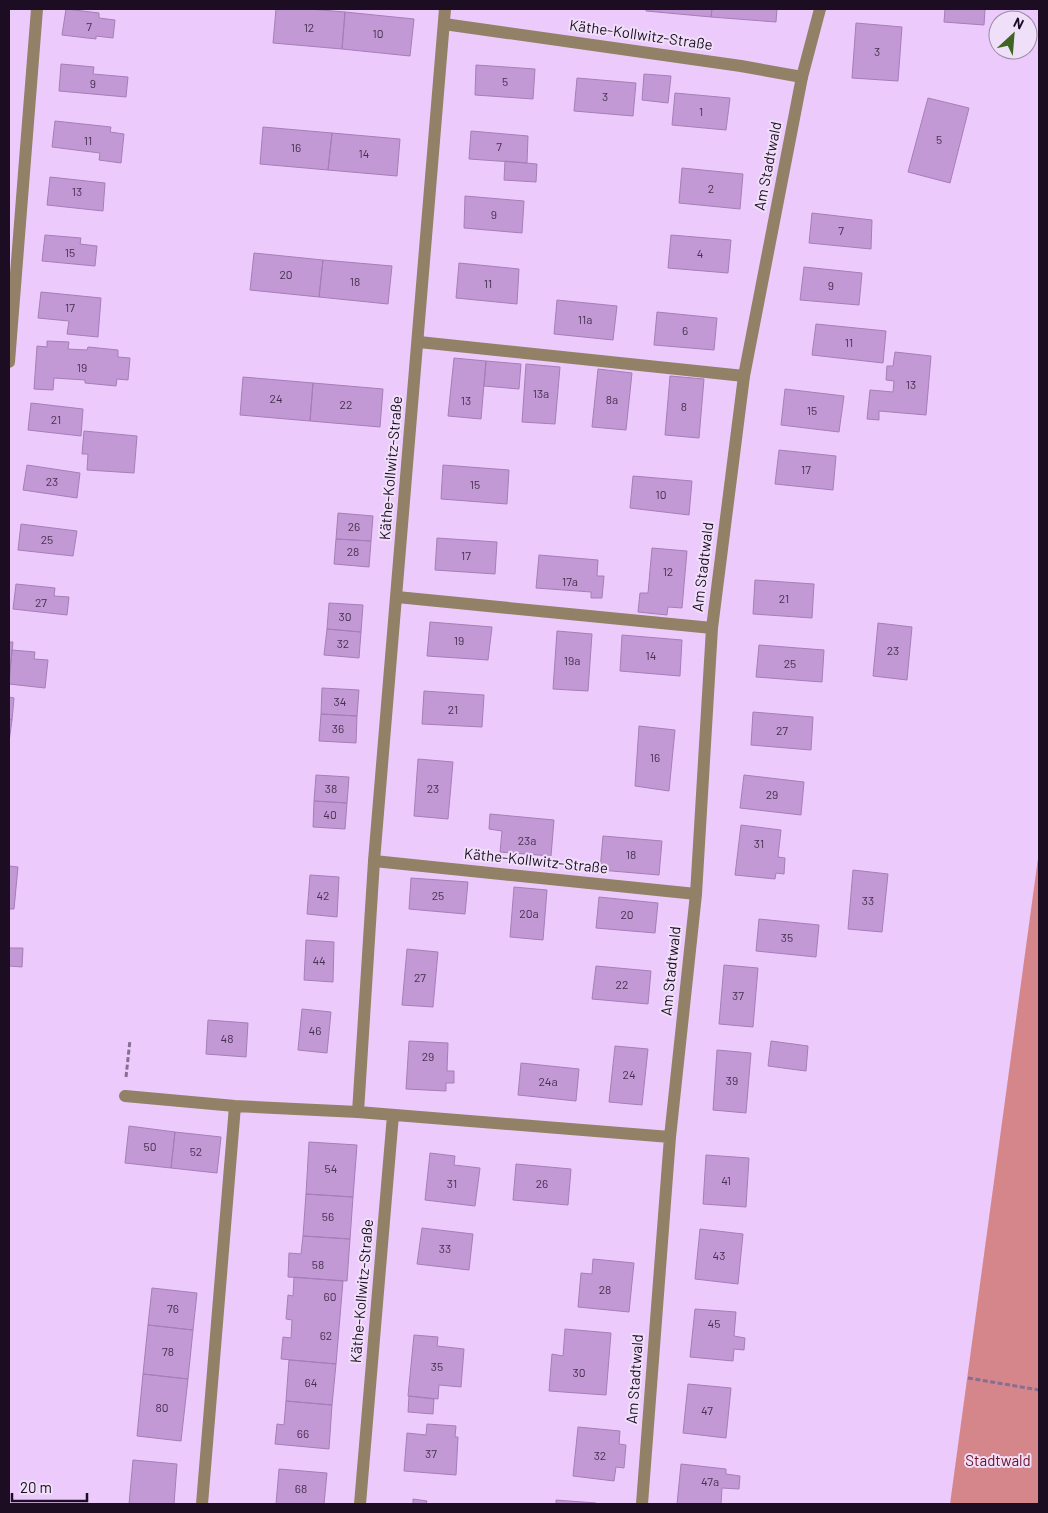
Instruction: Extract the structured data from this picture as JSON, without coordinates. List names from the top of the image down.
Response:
{
  "streets": {
    "street": ["Käthe-Kollwitz-Straße", "Am Stadtwald"]
  },
  "crossings": [
    ["Käthe-Kollwitz-Straße", "Am Stadtwald"]
  ],
  "parks": ["Stadtwald"],
  "house_numbers": [
    "7",
    "12",
    "10",
    "3",
    "5",
    "9",
    "3",
    "1",
    "5",
    "11",
    "7",
    "16",
    "14",
    "2",
    "13",
    "9",
    "7",
    "15",
    "4",
    "20",
    "18",
    "11",
    "9",
    "17",
    "11a",
    "6",
    "11",
    "19",
    "13",
    "13a",
    "24",
    "8a",
    "13",
    "22",
    "8",
    "15",
    "21",
    "17",
    "23",
    "15",
    "10",
    "26",
    "25",
    "28",
    "17",
    "12",
    "17a",
    "21",
    "27",
    "30",
    "19",
    "32",
    "23",
    "14",
    "19a",
    "25",
    "34",
    "21",
    "36",
    "27",
    "16",
    "38",
    "23",
    "29",
    "40",
    "23a",
    "31",
    "18",
    "42",
    "25",
    "33",
    "20a",
    "20",
    "35",
    "44",
    "27",
    "22",
    "37",
    "46",
    "48",
    "29",
    "24",
    "39",
    "24a",
    "50",
    "52",
    "54",
    "41",
    "31",
    "26",
    "56",
    "33",
    "43",
    "58",
    "28",
    "60",
    "76",
    "45",
    "62",
    "78",
    "35",
    "30",
    "64",
    "80",
    "47",
    "66",
    "37",
    "32",
    "47a",
    "68"
  ],
  "scale_bar": "20 m",
  "north": "top right"
}
